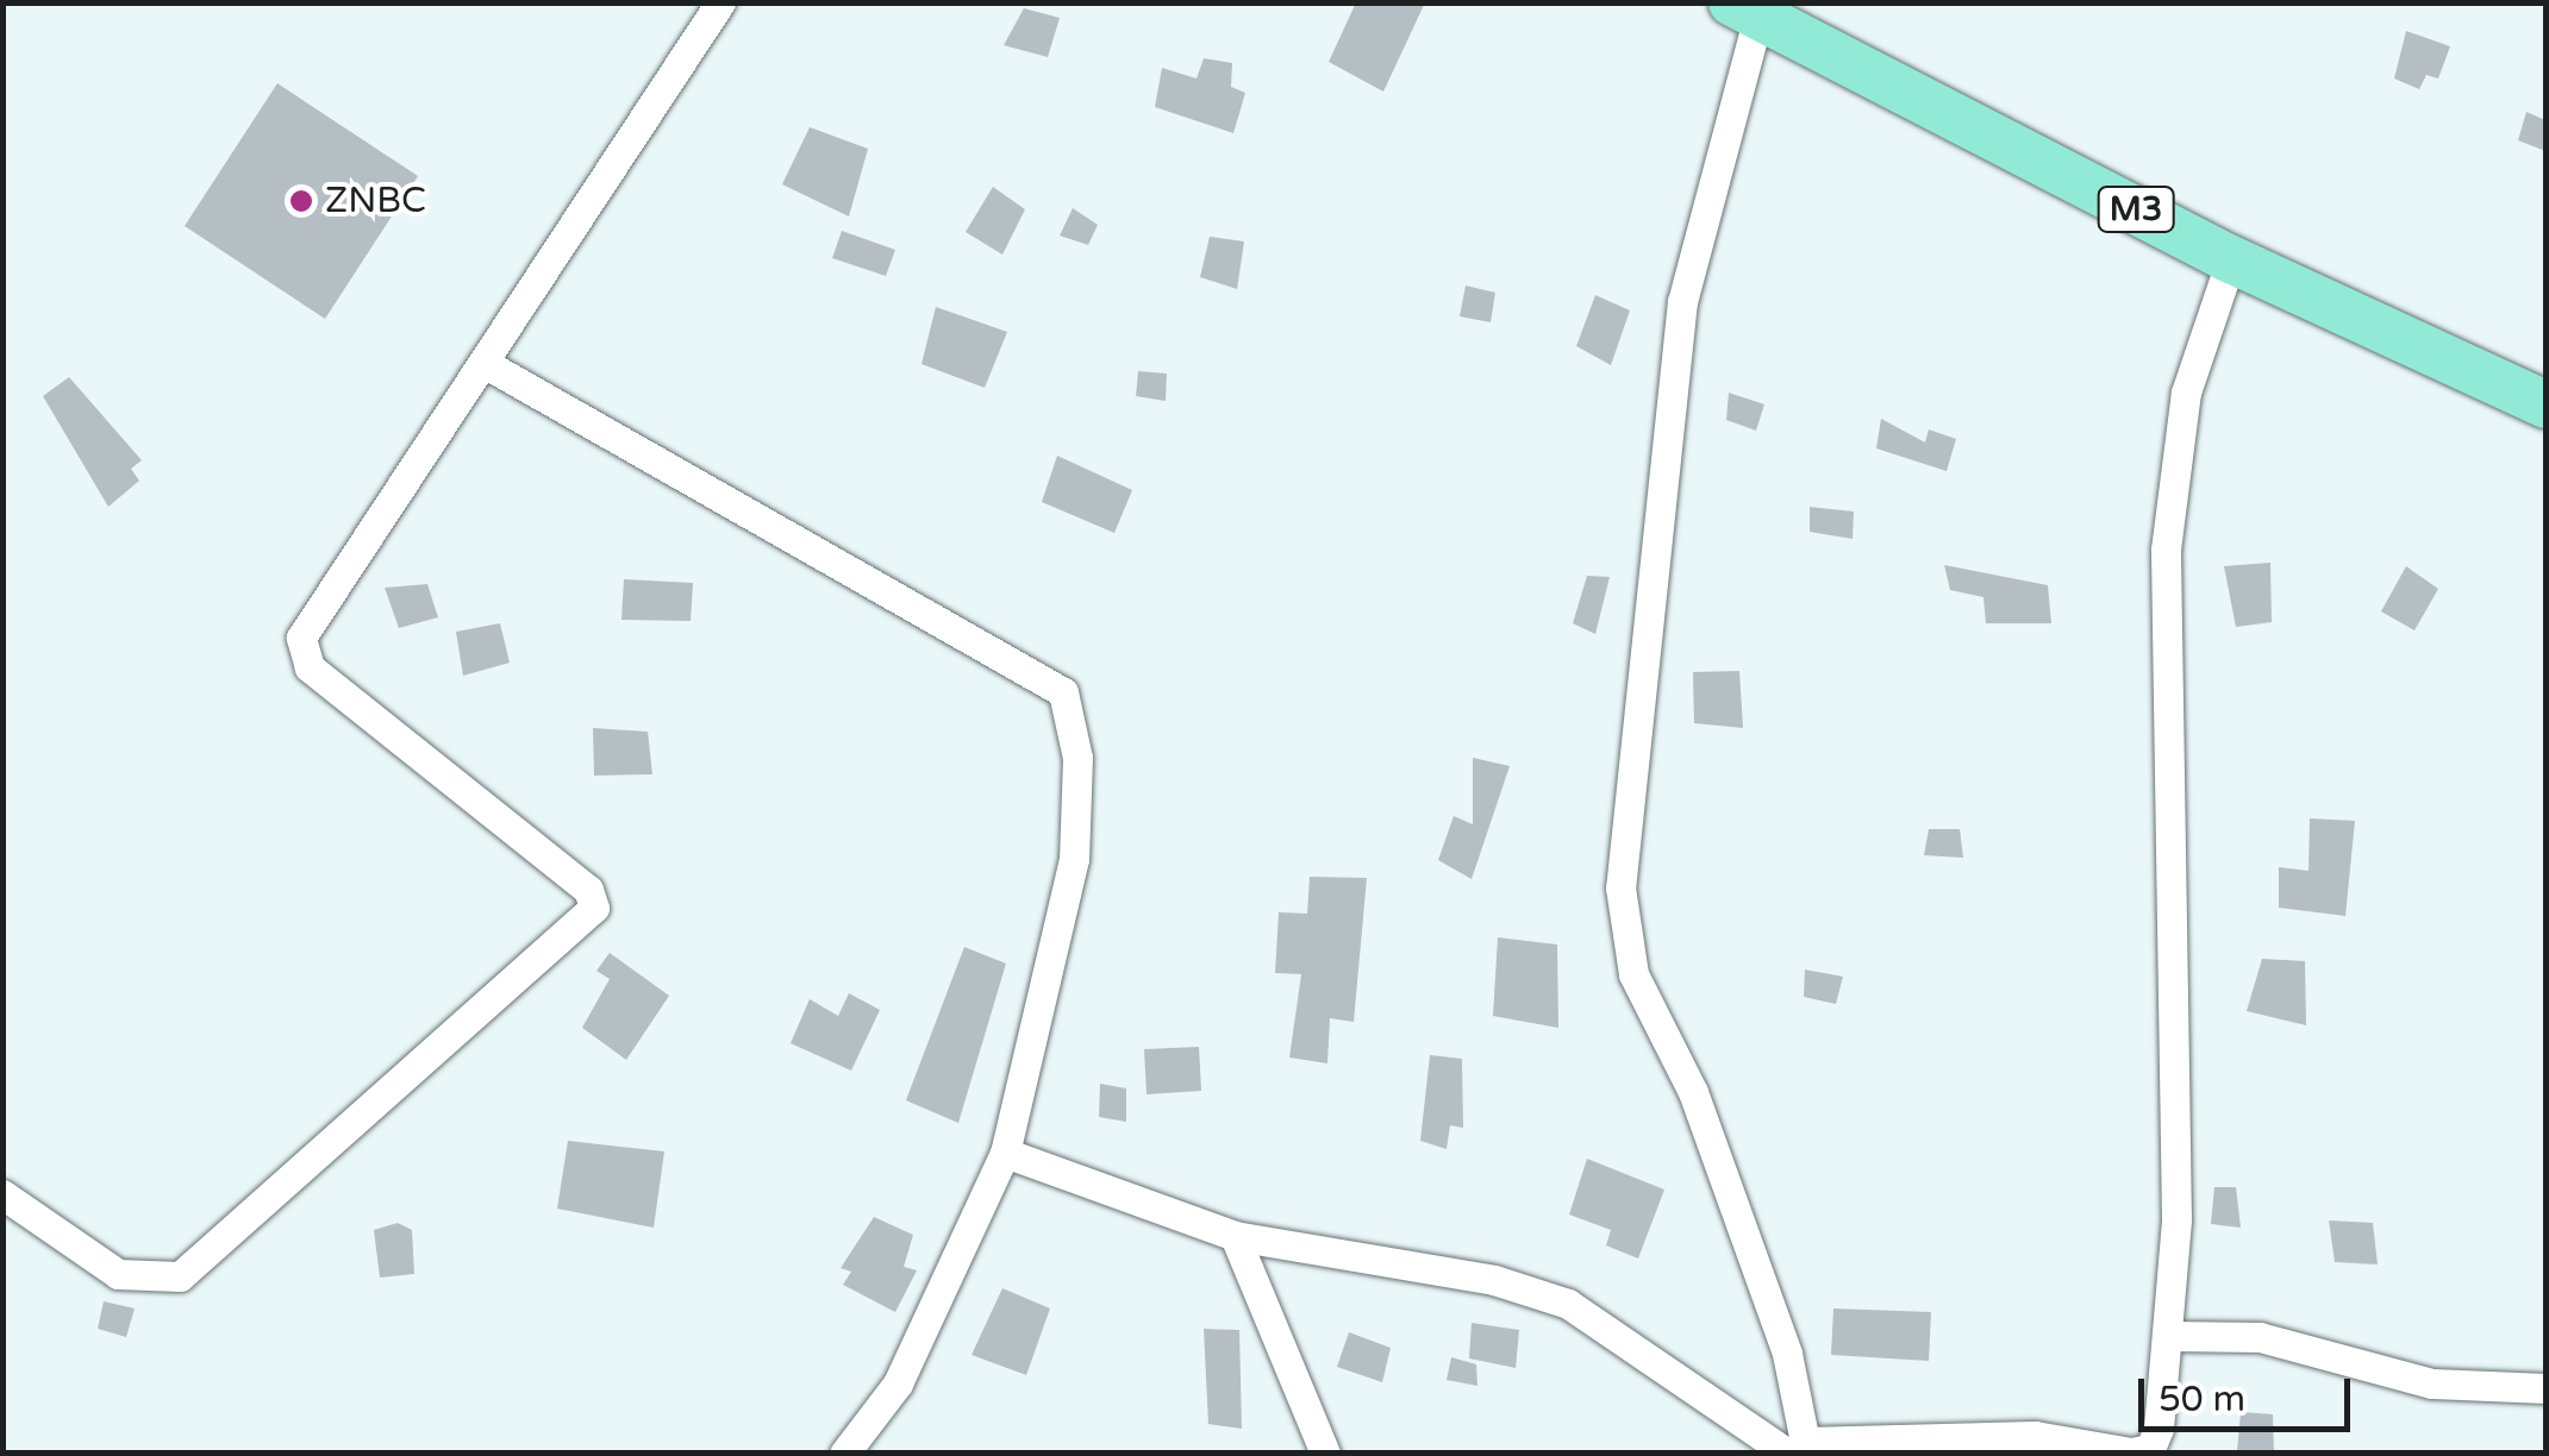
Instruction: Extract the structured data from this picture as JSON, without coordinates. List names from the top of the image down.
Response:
{
  "streets": {
    "main road": ["M3"]
  },
  "places": ["ZNBC"],
  "scale_bar": "50 m"
}
